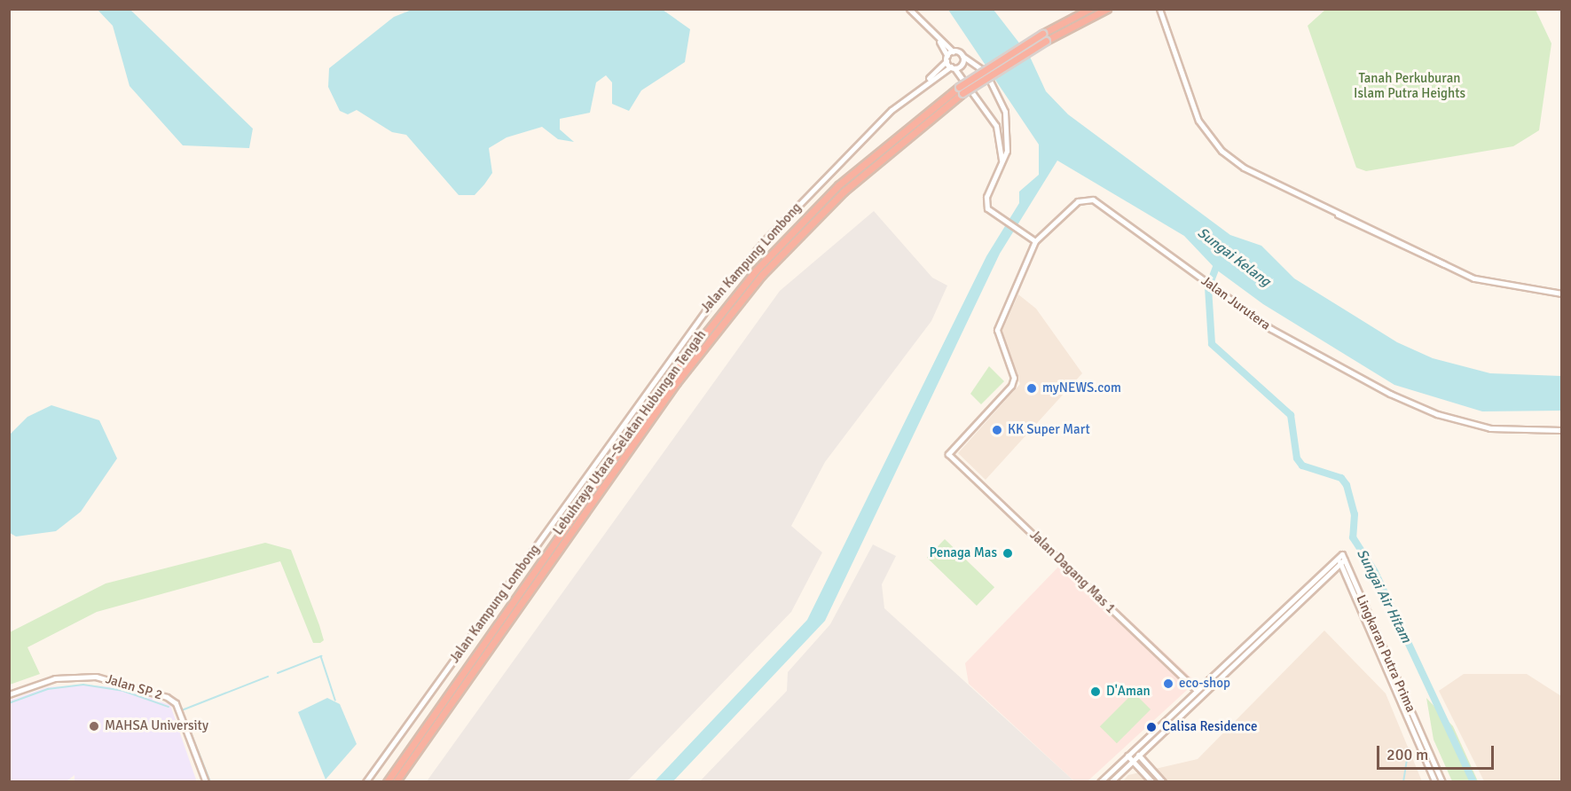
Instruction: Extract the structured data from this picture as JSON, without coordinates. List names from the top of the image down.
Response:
{
  "streets": {
    "highway": ["Lebuhraya Utara–Selatan Hubungan Tengah"],
    "street": [
      "Jalan Kampung Lombong",
      "Jalan Jurutera",
      "Jalan Dagang Mas 1",
      "Lingkaran Putra Prima",
      "Jalan SP 2"
    ]
  },
  "crossings": [
    ["Jalan Jurutera", "Jalan Dagang Mas 1"]
  ],
  "water": ["Sungai Kelang", "Sungai Air Hitam"],
  "parks": ["Tanah Perkuburan Islam Putra Heights"],
  "places": [
    "myNEWS.com",
    "KK Super Mart",
    "Penaga Mas",
    "eco-shop",
    "D'Aman",
    "MAHSA University",
    "Calisa Residence"
  ],
  "scale_bar": "200 m"
}
